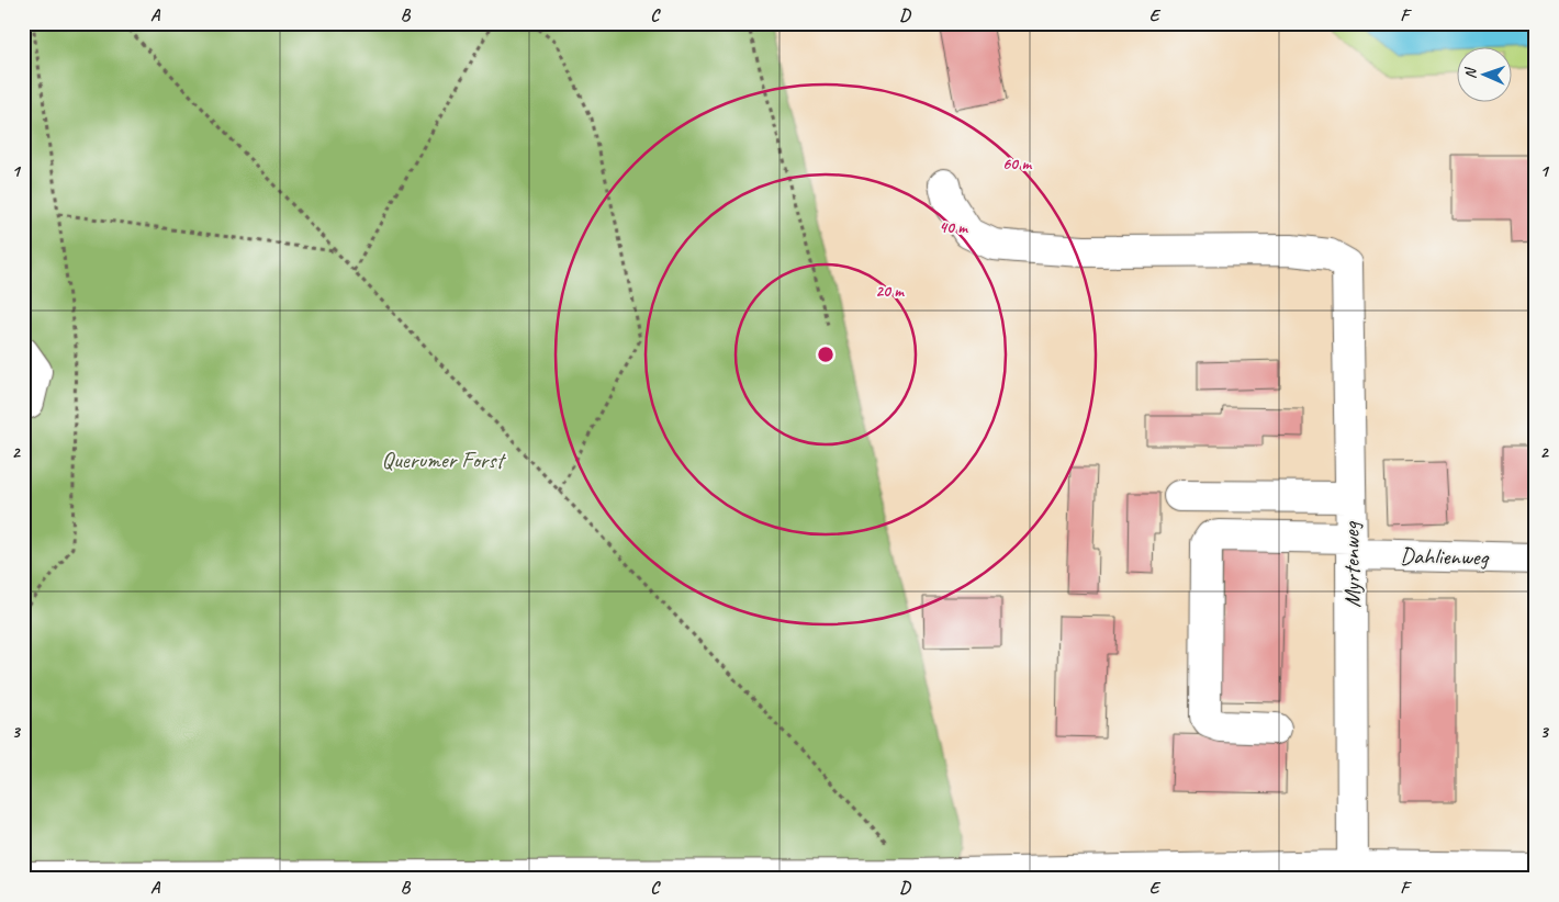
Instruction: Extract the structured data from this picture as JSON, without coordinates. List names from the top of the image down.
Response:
{
  "streets": {
    "street": ["Dahlienweg", "Myrtenweg"]
  },
  "crossings": [
    ["Dahlienweg", "Myrtenweg"]
  ],
  "parks": ["Querumer Forst"],
  "north": "left",
  "grid": {
    "columns": [
      "A",
      "B",
      "C",
      "D",
      "E",
      "F"
    ],
    "rows": ["1", "2", "3"]
  },
  "rings": ["60 m", "40 m", "20 m"]
}
